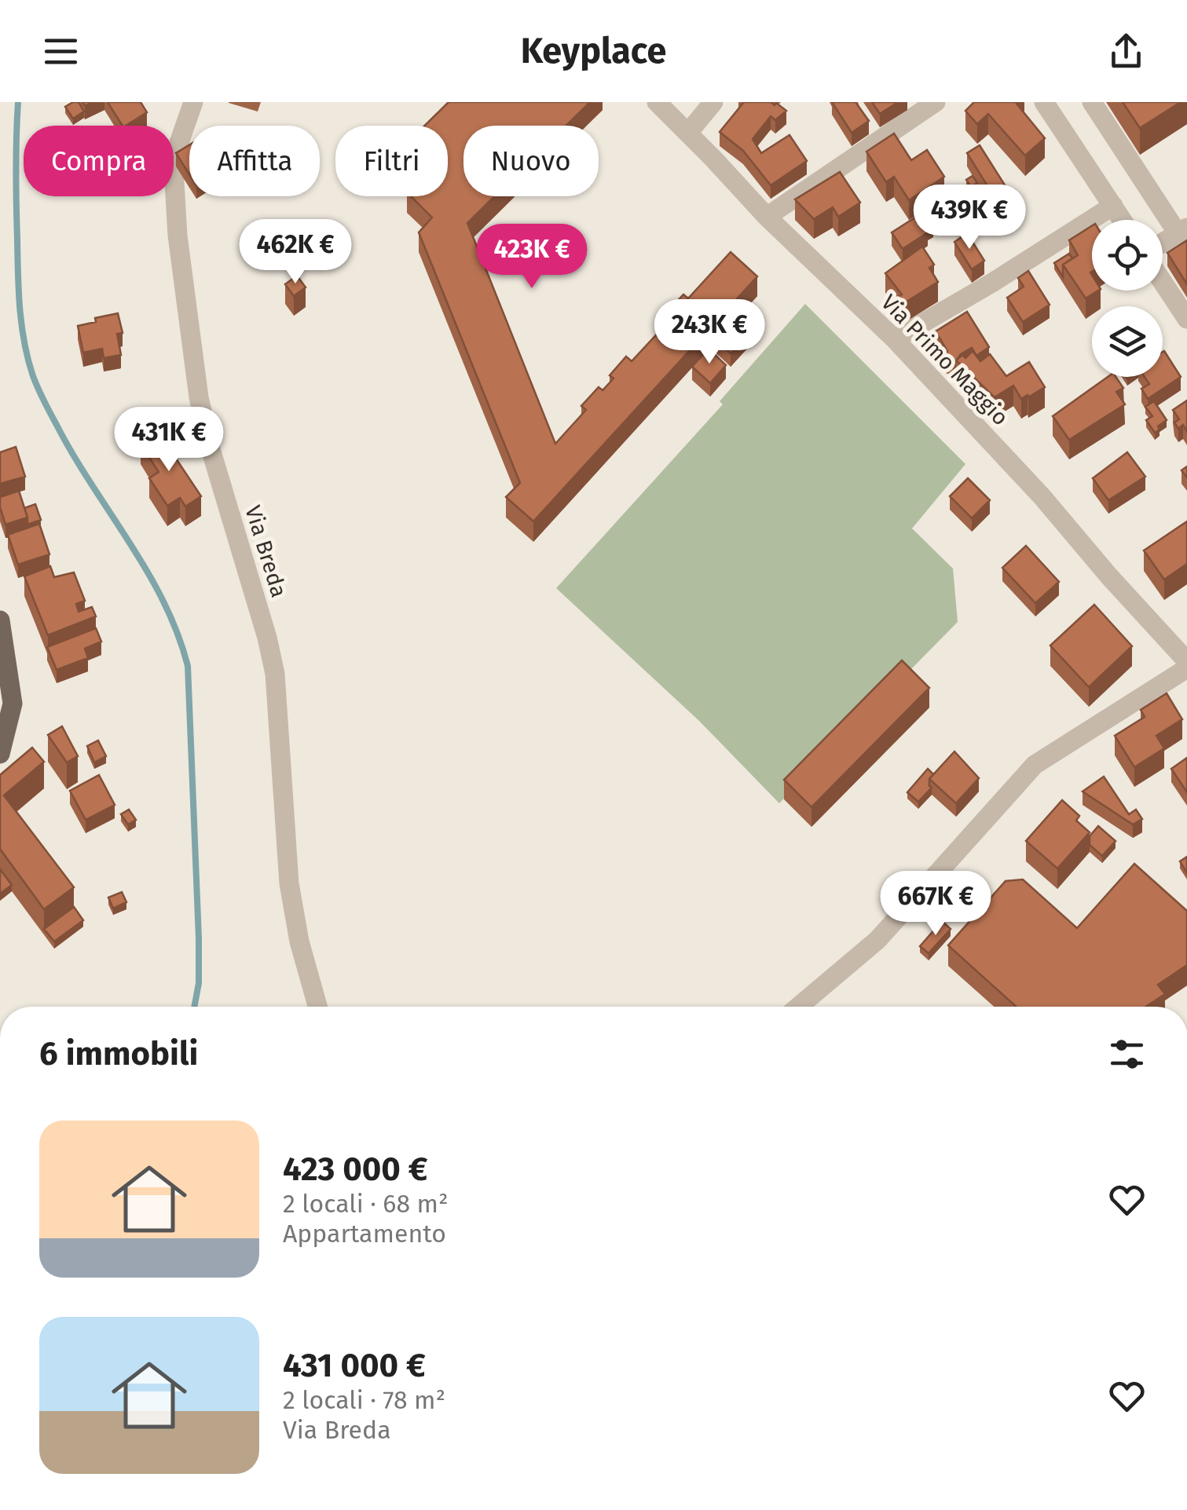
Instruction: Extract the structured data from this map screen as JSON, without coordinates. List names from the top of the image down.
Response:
{
  "streets": {
    "street": ["Via Primo Maggio", "Via Breda"]
  },
  "page": {
    "header": "Keyplace",
    "chip": [
      "Compra",
      "Affitta",
      "Filtri",
      "Nuovo"
    ],
    "price": [
      "439K €",
      "462K €",
      "423K €",
      "243K €",
      "431K €",
      "667K €"
    ],
    "heading": "6 immobili",
    "list": [
      {
        "name": "423 000 €",
        "note": "2 locali · 68 m² · Appartamento"
      },
      {
        "name": "431 000 €",
        "note": "2 locali · 78 m² · Via Breda"
      }
    ]
  }
}
